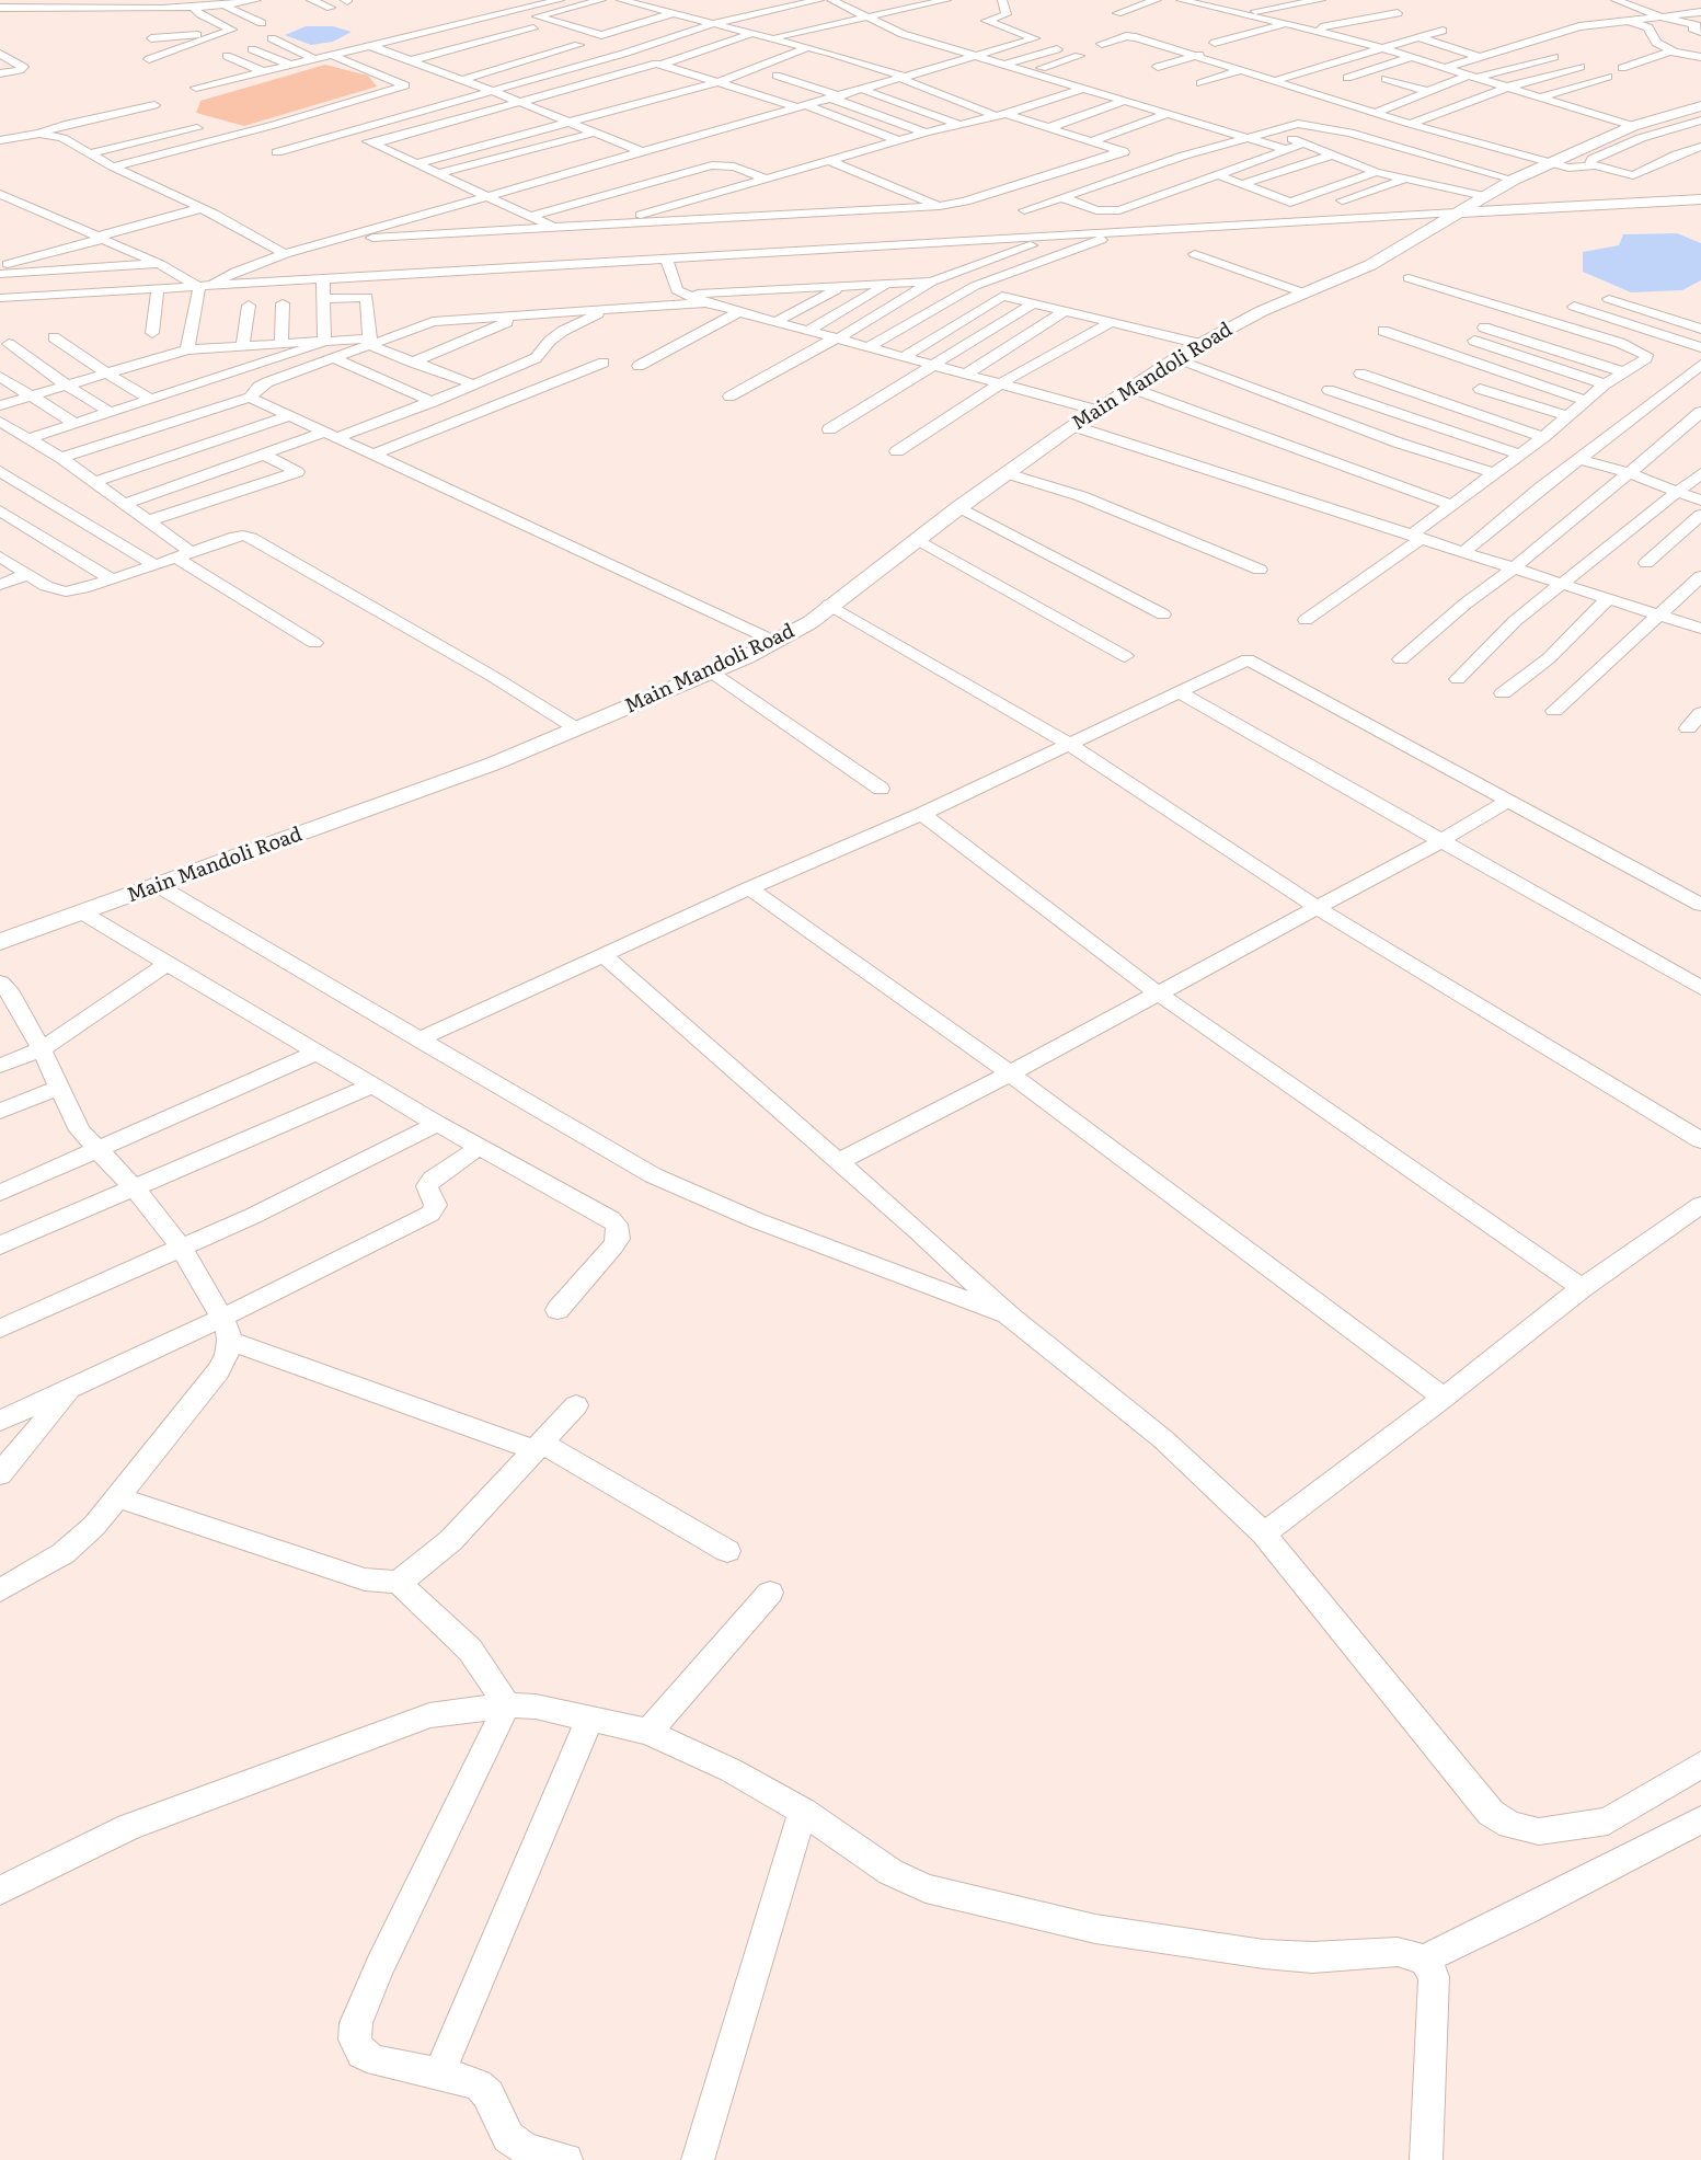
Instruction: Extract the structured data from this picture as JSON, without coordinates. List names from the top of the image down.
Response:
{
  "streets": {
    "street": ["Main Mandoli Road"]
  }
}
